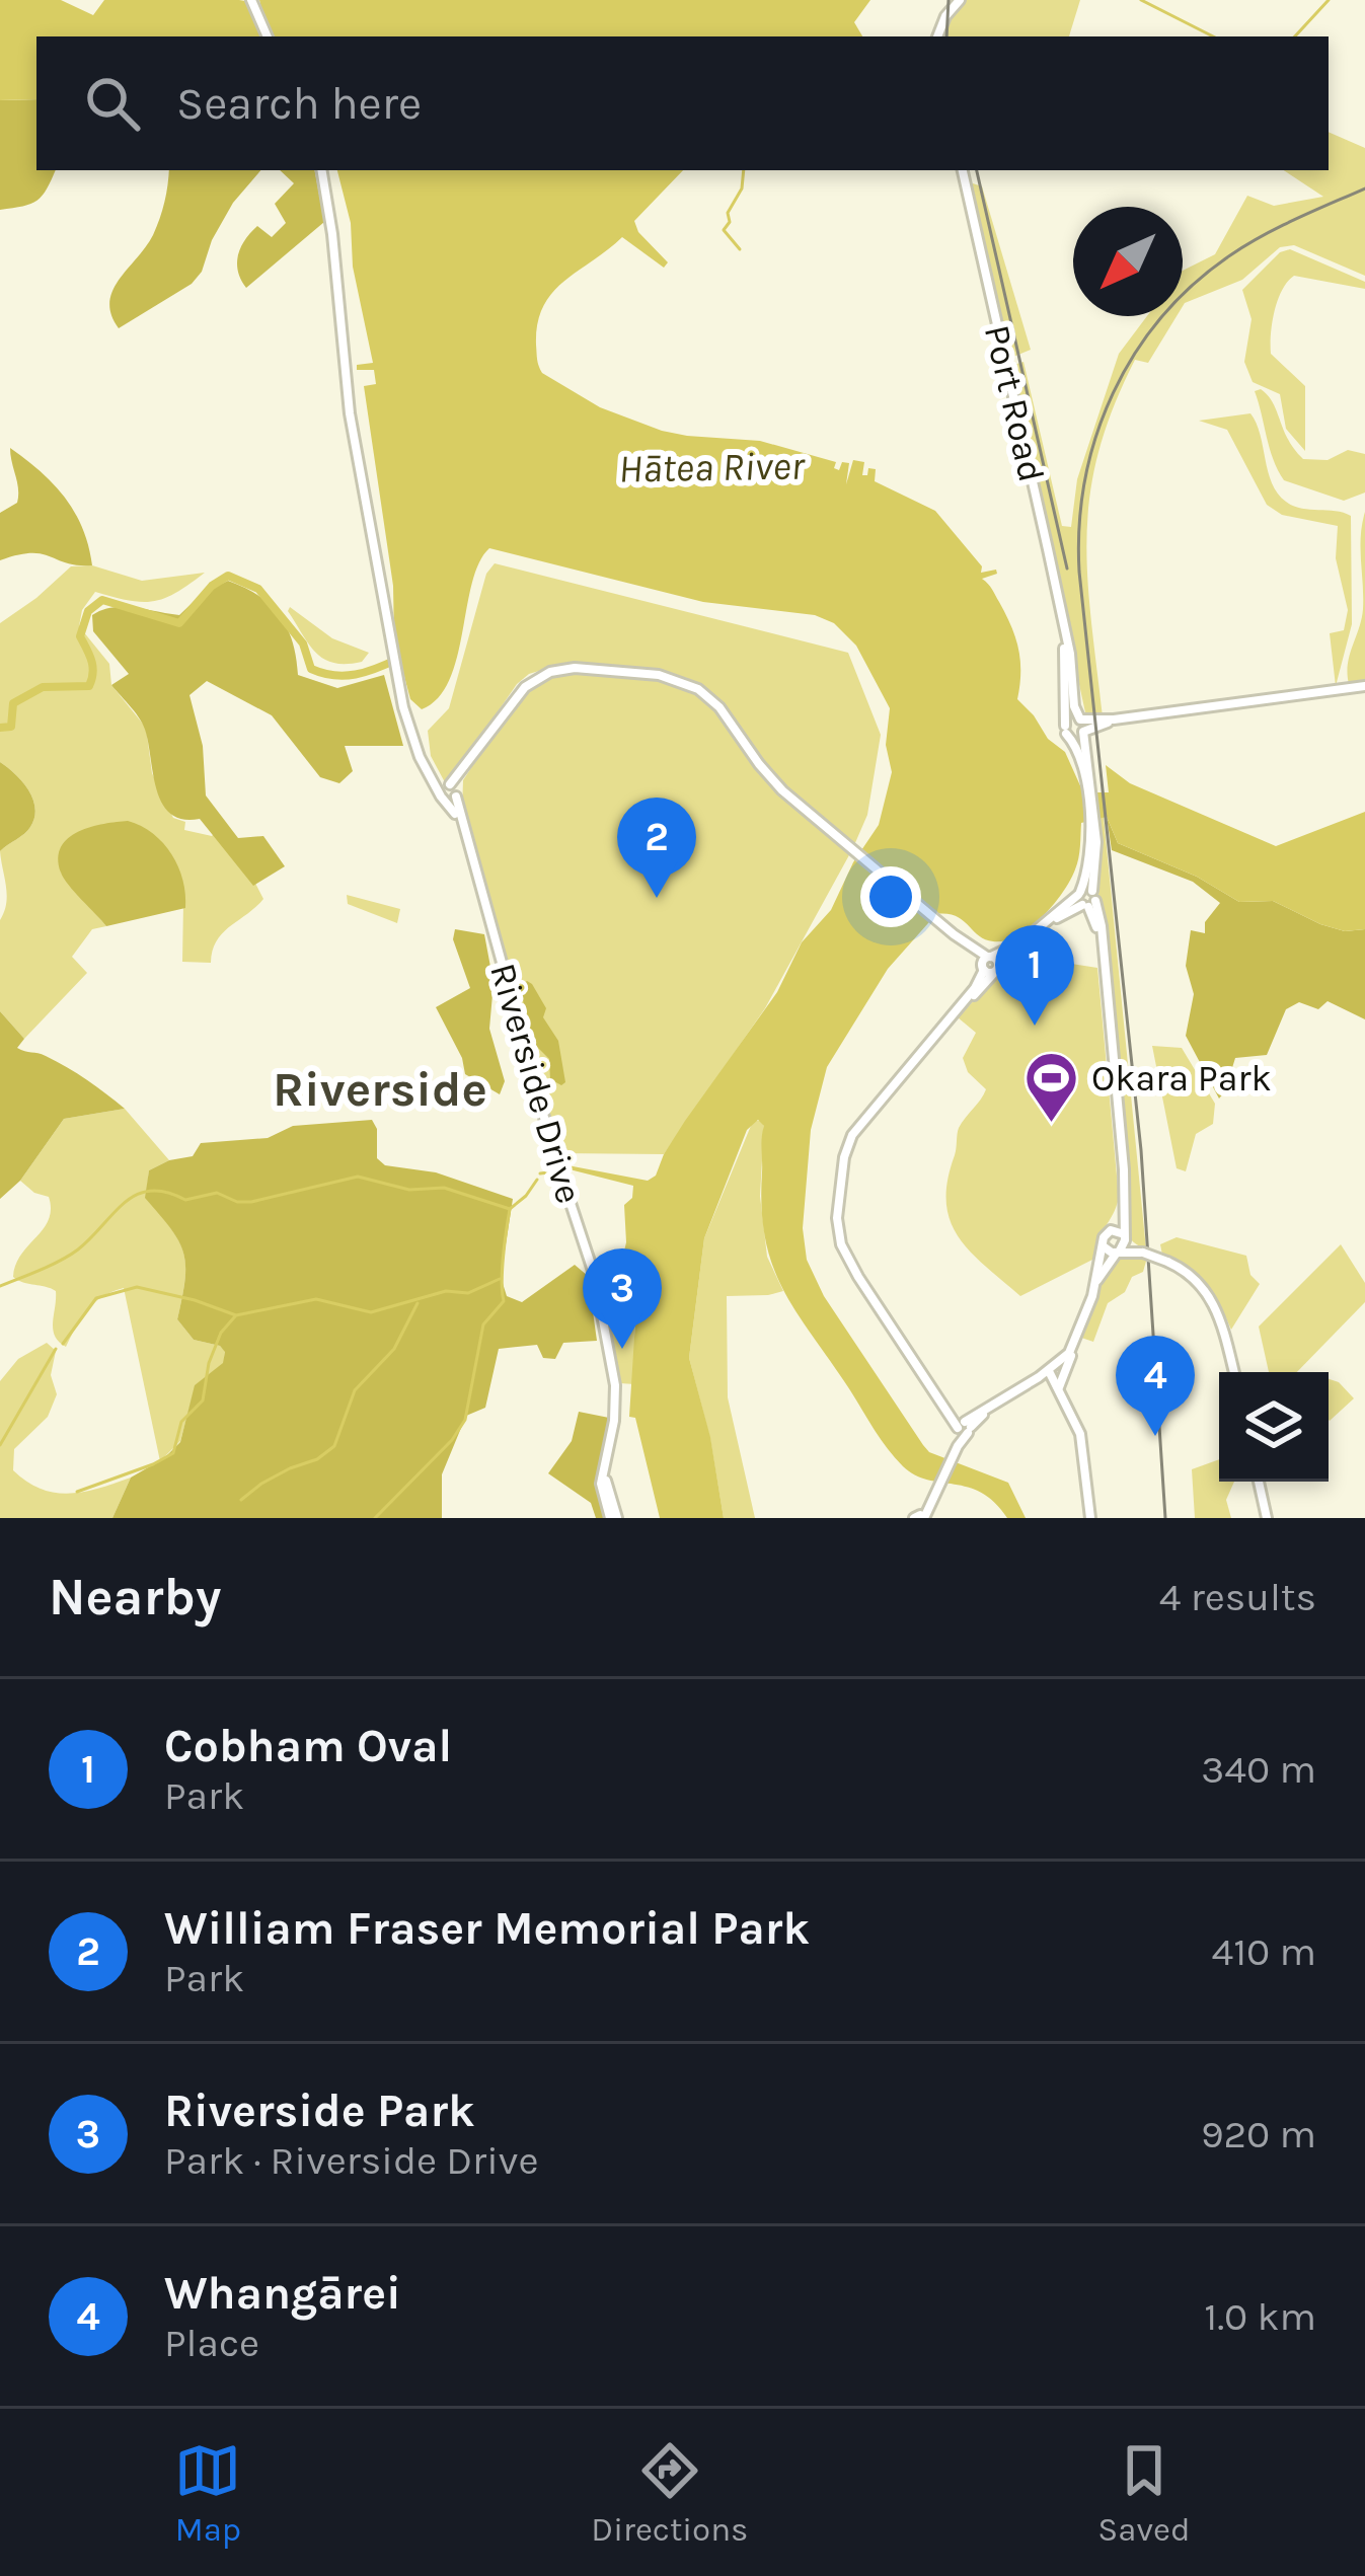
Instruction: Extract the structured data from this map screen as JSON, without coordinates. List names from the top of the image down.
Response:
{
  "streets": {
    "main road": ["Port Road", "Riverside Drive"]
  },
  "districts": ["Riverside"],
  "water": ["Hātea River"],
  "places": {
    "sports": ["Okara Park"]
  },
  "north": "bottom left",
  "page": {
    "search": "Search here",
    "pins": [
      "2",
      "1",
      "3",
      "4"
    ],
    "heading": ["Nearby", "4 results"],
    "list": [
      {
        "mark": "1",
        "name": "Cobham Oval",
        "note": "Park",
        "value": "340 m"
      },
      {
        "mark": "2",
        "name": "William Fraser Memorial Park",
        "note": "Park",
        "value": "410 m"
      },
      {
        "mark": "3",
        "name": "Riverside Park",
        "note": "Park · Riverside Drive",
        "value": "920 m"
      },
      {
        "mark": "4",
        "name": "Whangārei",
        "note": "Place",
        "value": "1.0 km"
      }
    ],
    "nav": ["Map", "Directions", "Saved"]
  }
}
